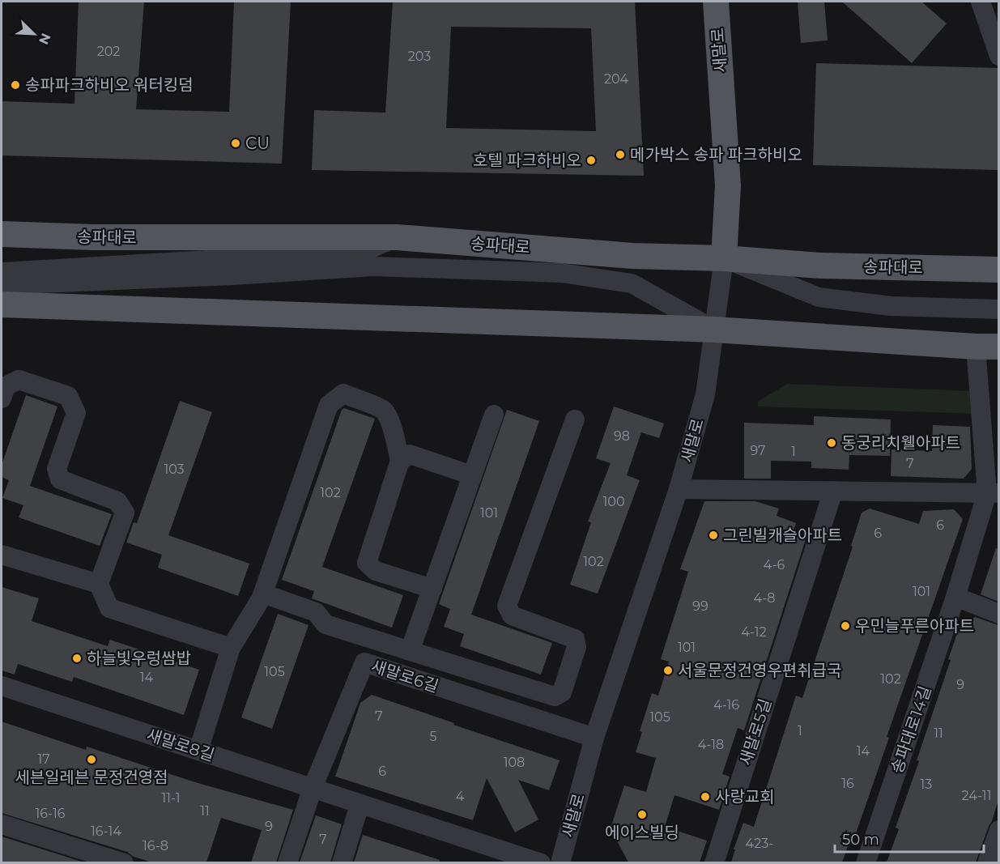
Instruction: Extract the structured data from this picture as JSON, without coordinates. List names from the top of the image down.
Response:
{
  "streets": {
    "main road": ["새말로", "송파대로"],
    "street": [
      "새말로6길",
      "송파대로14길",
      "새말로5길",
      "새말로8길"
    ]
  },
  "crossings": [
    ["새말로", "송파대로"],
    ["새말로", "새말로6길"],
    ["새말로6길", "새말로8길"]
  ],
  "places": [
    "송파파크하비오 워터킹덤",
    "CU",
    "메가박스 송파 파크하비오",
    "호텔 파크하비오",
    "동궁리치웰아파트",
    "그린빌캐슬아파트",
    "우민늘푸른아파트",
    "하늘빛우렁쌈밥",
    "서울문정건영우편취급국",
    "세븐일레븐 문정건영점",
    "사랑교회",
    "에이스빌딩"
  ],
  "house_numbers": [
    "202",
    "203",
    "204",
    "98",
    "97",
    "1",
    "7",
    "103",
    "102",
    "100",
    "101",
    "6",
    "6",
    "102",
    "4-6",
    "101",
    "4-8",
    "99",
    "4-12",
    "101",
    "105",
    "14",
    "102",
    "9",
    "4-16",
    "7",
    "105",
    "1",
    "11",
    "5",
    "4-18",
    "14",
    "17",
    "108",
    "6",
    "16",
    "13",
    "24-11",
    "4",
    "11-1",
    "11",
    "16-16",
    "9",
    "16-14",
    "7",
    "423-",
    "16-8"
  ],
  "scale_bar": "50 m",
  "north": "bottom right"
}
